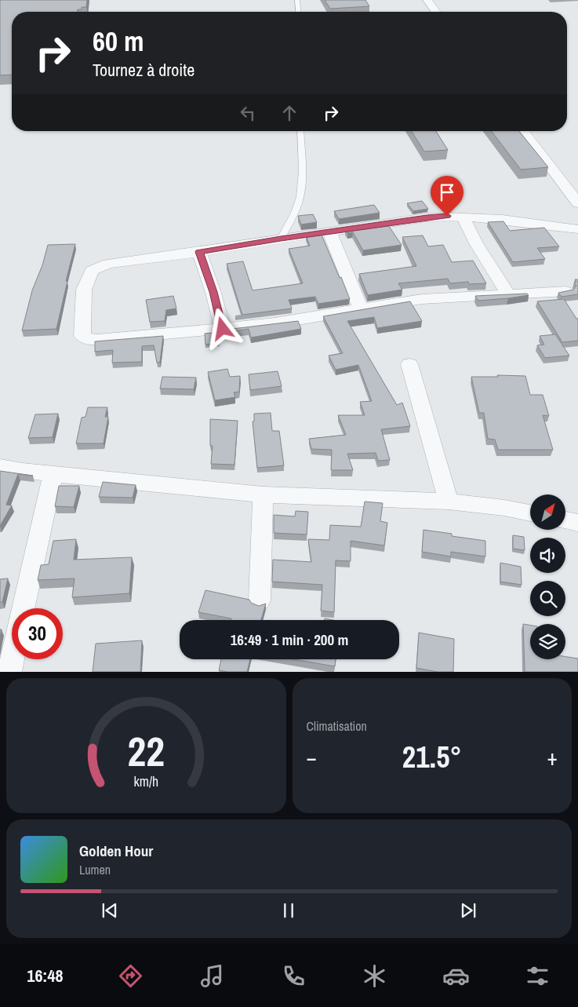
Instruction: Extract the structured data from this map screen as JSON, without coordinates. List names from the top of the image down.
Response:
{
  "north": "top right",
  "page": {
    "turn": ["60 m", "Tournez à droite"],
    "limit": "30",
    "trip": "16:49 · 1 min · 200 m",
    "tile": "Climatisation",
    "heat": ["−", "21.5°", "+"],
    "song": ["Golden Hour", "Lumen"],
    "tabs": "16:48",
    "gauge": ["22", "km/h"]
  }
}
